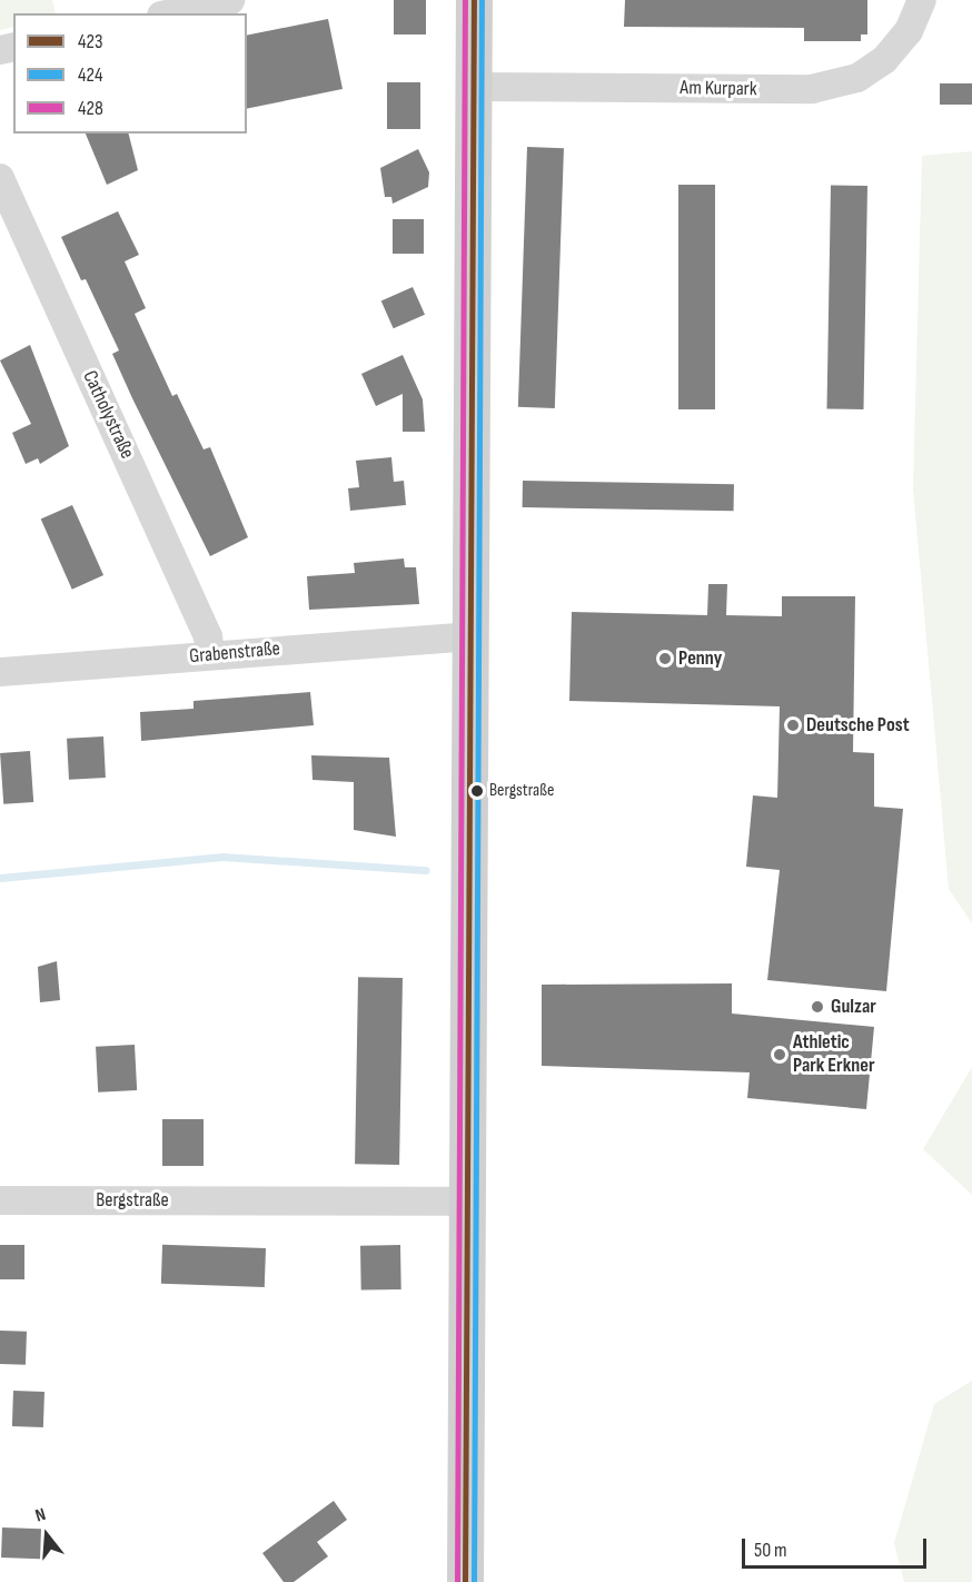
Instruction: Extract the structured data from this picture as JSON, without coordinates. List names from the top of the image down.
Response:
{
  "streets": {
    "street": [
      "Am Kurpark",
      "Catholystraße",
      "Grabenstraße",
      "Bergstraße"
    ]
  },
  "crossings": [
    ["Catholystraße", "Grabenstraße"]
  ],
  "places": [
    "Penny",
    "Deutsche Post",
    "Bergstraße",
    "Gulzar",
    "Athletic Park Erkner"
  ],
  "lines": ["transit line 423", "transit line 424", "transit line 428"],
  "legend": ["423", "424", "428"],
  "scale_bar": "50 m",
  "north": "top"
}
